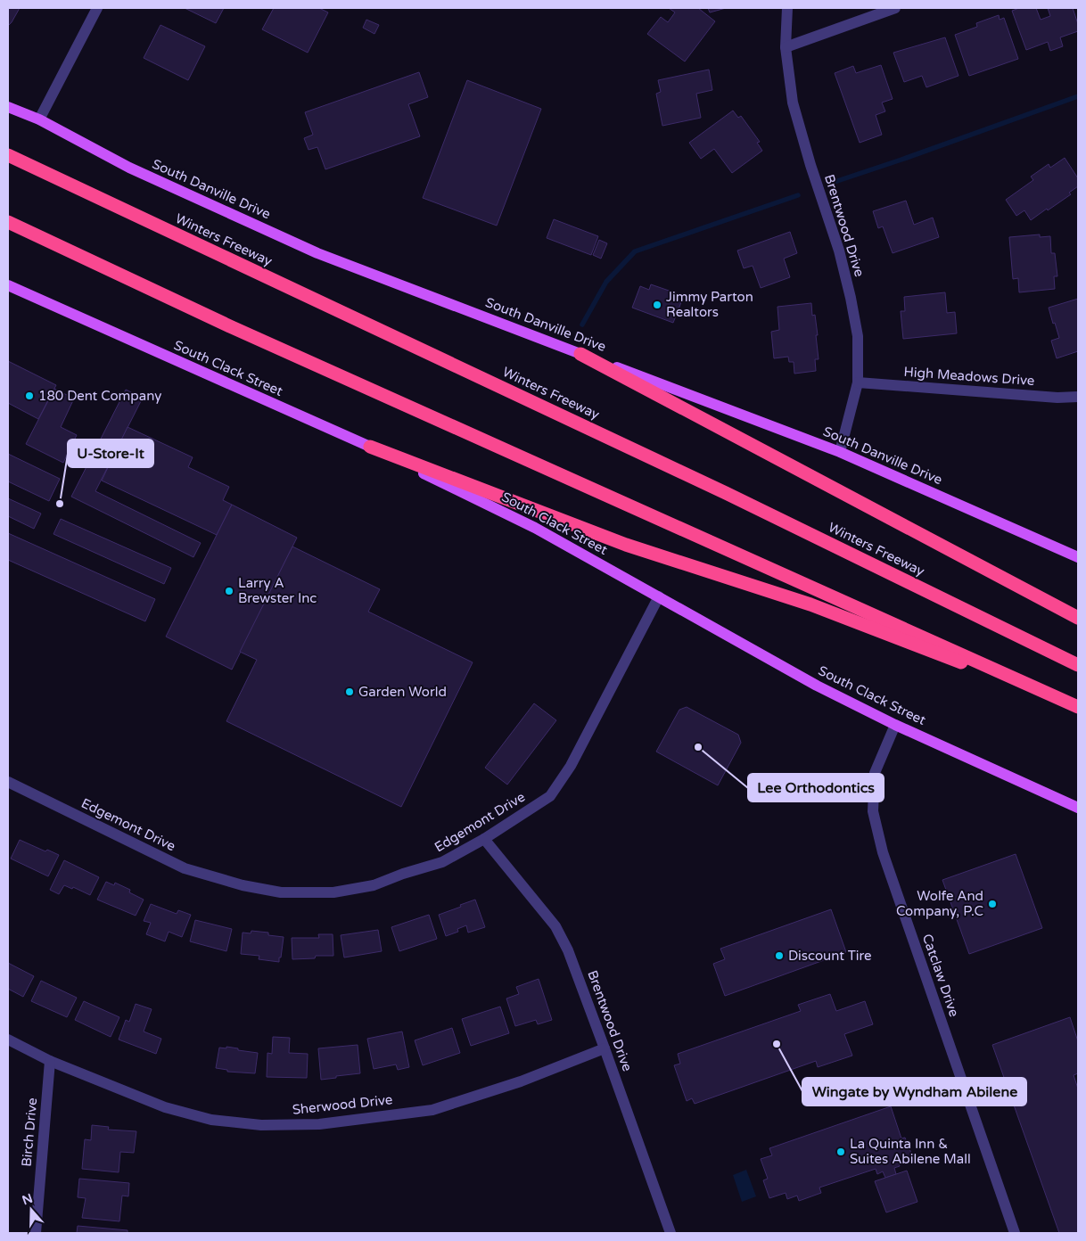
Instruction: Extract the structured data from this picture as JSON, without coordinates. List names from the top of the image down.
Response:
{
  "streets": {
    "highway": ["Winters Freeway"],
    "main road": ["South Danville Drive", "South Clack Street"],
    "street": [
      "Brentwood Drive",
      "High Meadows Drive",
      "Edgemont Drive",
      "Catclaw Drive",
      "Sherwood Drive",
      "Birch Drive"
    ]
  },
  "crossings": [
    ["South Danville Drive", "Brentwood Drive"],
    ["Brentwood Drive", "High Meadows Drive"],
    ["Brentwood Drive", "Edgemont Drive"],
    ["Brentwood Drive", "Sherwood Drive"],
    ["South Clack Street", "Edgemont Drive"],
    ["South Clack Street", "Catclaw Drive"],
    ["Sherwood Drive", "Birch Drive"]
  ],
  "places": [
    "Jimmy Parton Realtors",
    "180 Dent Company",
    "U-Store-It",
    "Larry A Brewster Inc",
    "Garden World",
    "Lee Orthodontics",
    "Wolfe And Company, P.C",
    "Discount Tire",
    "Wingate by Wyndham Abilene",
    "La Quinta Inn & Suites Abilene Mall"
  ],
  "north": "top"
}
